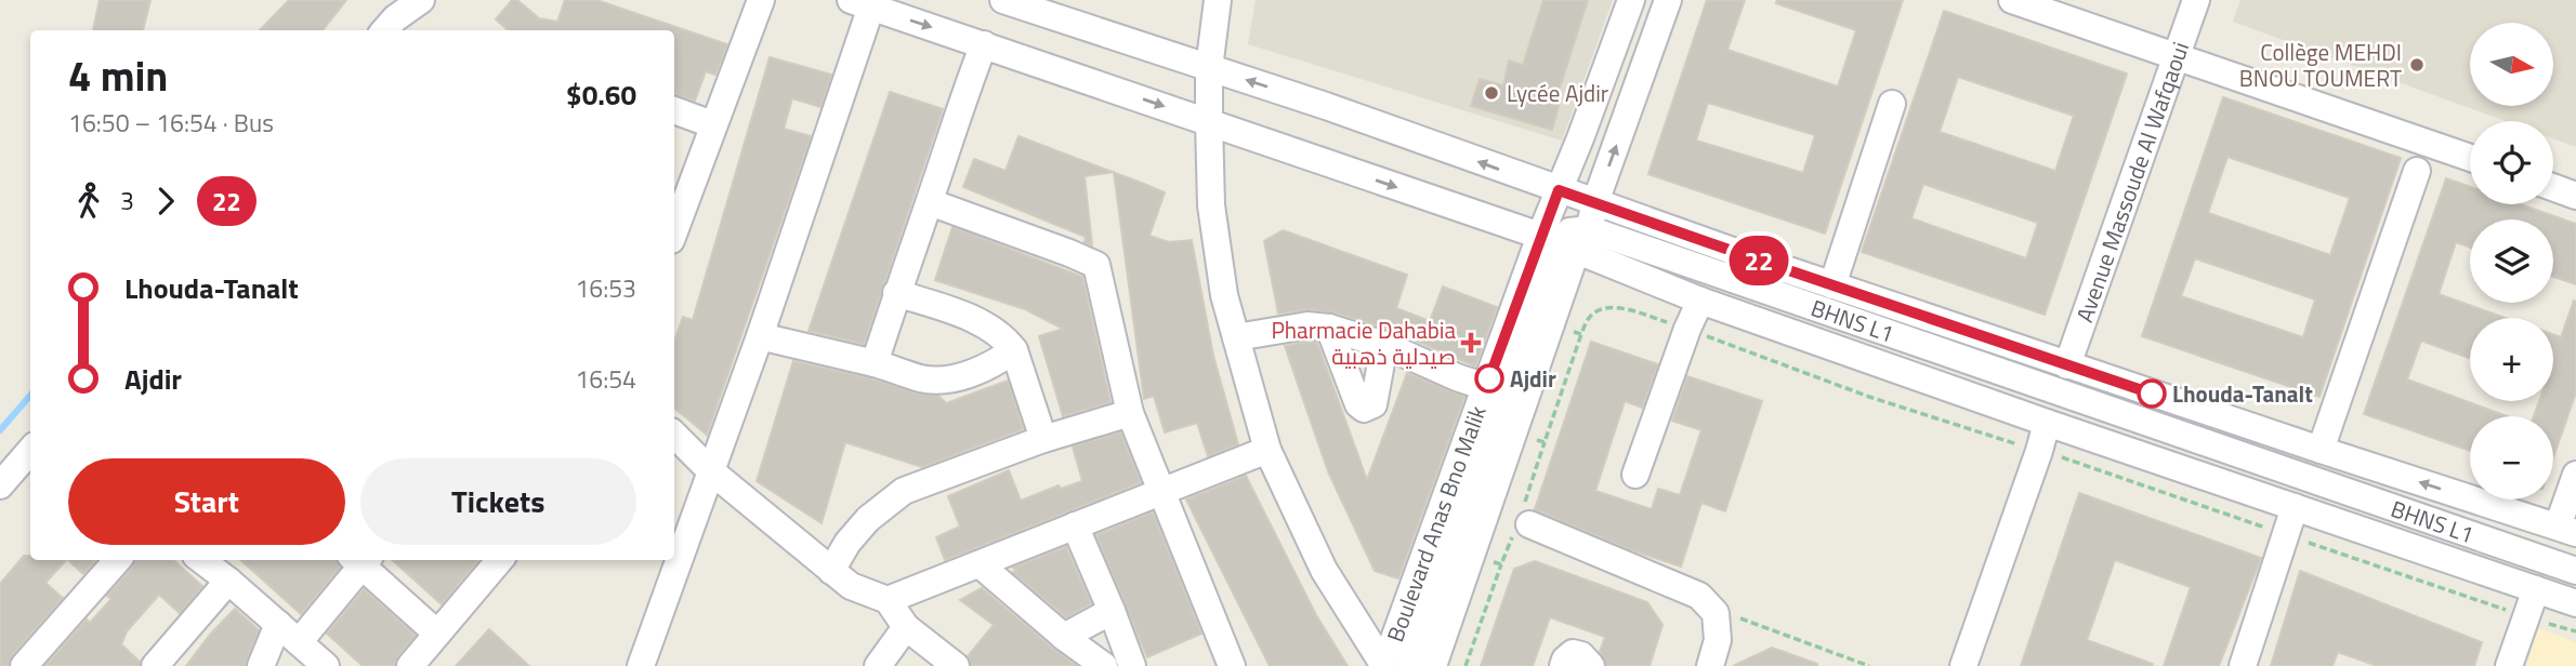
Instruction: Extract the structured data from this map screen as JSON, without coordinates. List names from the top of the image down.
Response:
{
  "streets": {
    "street": ["Avenue Massoude Al Wafqaoui", "BHNS L1", "Boulevard Anas Bno Malik"]
  },
  "crossings": [
    ["BHNS L1", "Boulevard Anas Bno Malik"]
  ],
  "places": {
    "other": [
      "Collège MEHDI BNOU TOUMERT",
      "Lycée Ajdir",
      "Ajdir",
      "Lhouda-Tanalt"
    ],
    "health": ["Pharmacie Dahabia صيدلية ذهبية"]
  },
  "lines": ["bus line 22"],
  "north": "right",
  "page": {
    "on_map": "22",
    "map_buttons": ["+", "−"],
    "heading": ["4 min", "16:50 – 16:54 · Bus", "$0.60"],
    "legs": ["3", "22"],
    "list": [
      {
        "name": "Lhouda-Tanalt",
        "value": "16:53"
      },
      {
        "name": "Ajdir",
        "value": "16:54"
      }
    ],
    "buttons": ["Start", "Tickets"]
  }
}
